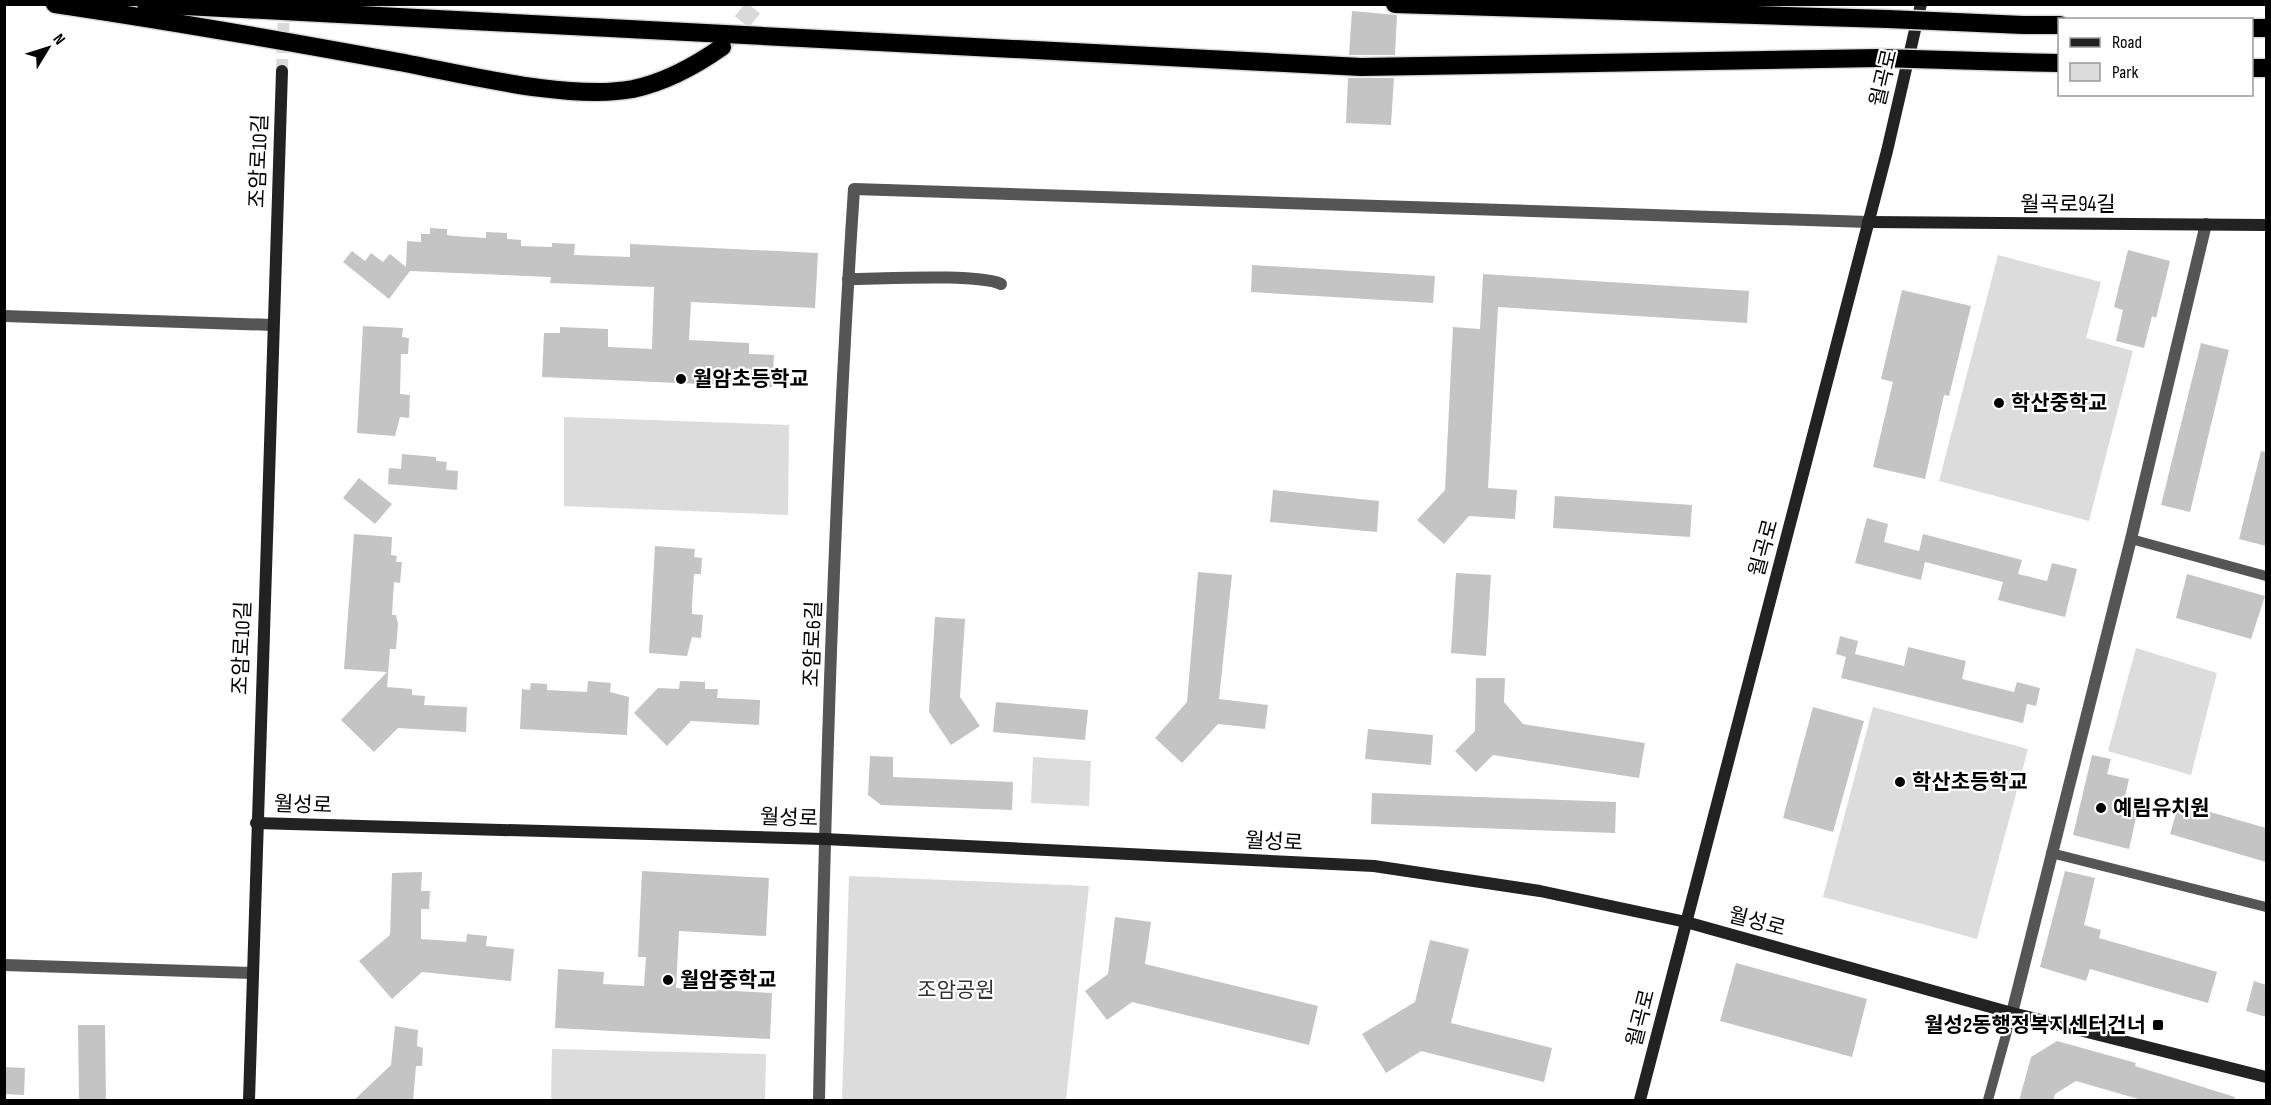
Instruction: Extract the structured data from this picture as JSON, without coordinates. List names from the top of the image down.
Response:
{
  "streets": {
    "street": [
      "월곡로",
      "조암로10길",
      "월곡로94길",
      "조암로6길",
      "월성로"
    ]
  },
  "crossings": [
    ["월곡로", "월곡로94길"],
    ["월곡로", "조암로6길"],
    ["월곡로", "월성로"],
    ["조암로10길", "월성로"],
    ["월곡로94길", "조암로6길"],
    ["조암로6길", "월성로"]
  ],
  "parks": ["조암공원"],
  "places": {
    "other": [
      "월암초등학교",
      "학산중학교",
      "학산초등학교",
      "예림유치원",
      "월암중학교"
    ],
    "transit": ["월성2동행정복지센터건너"]
  },
  "legend": ["Road", "Park"],
  "north": "top right"
}
